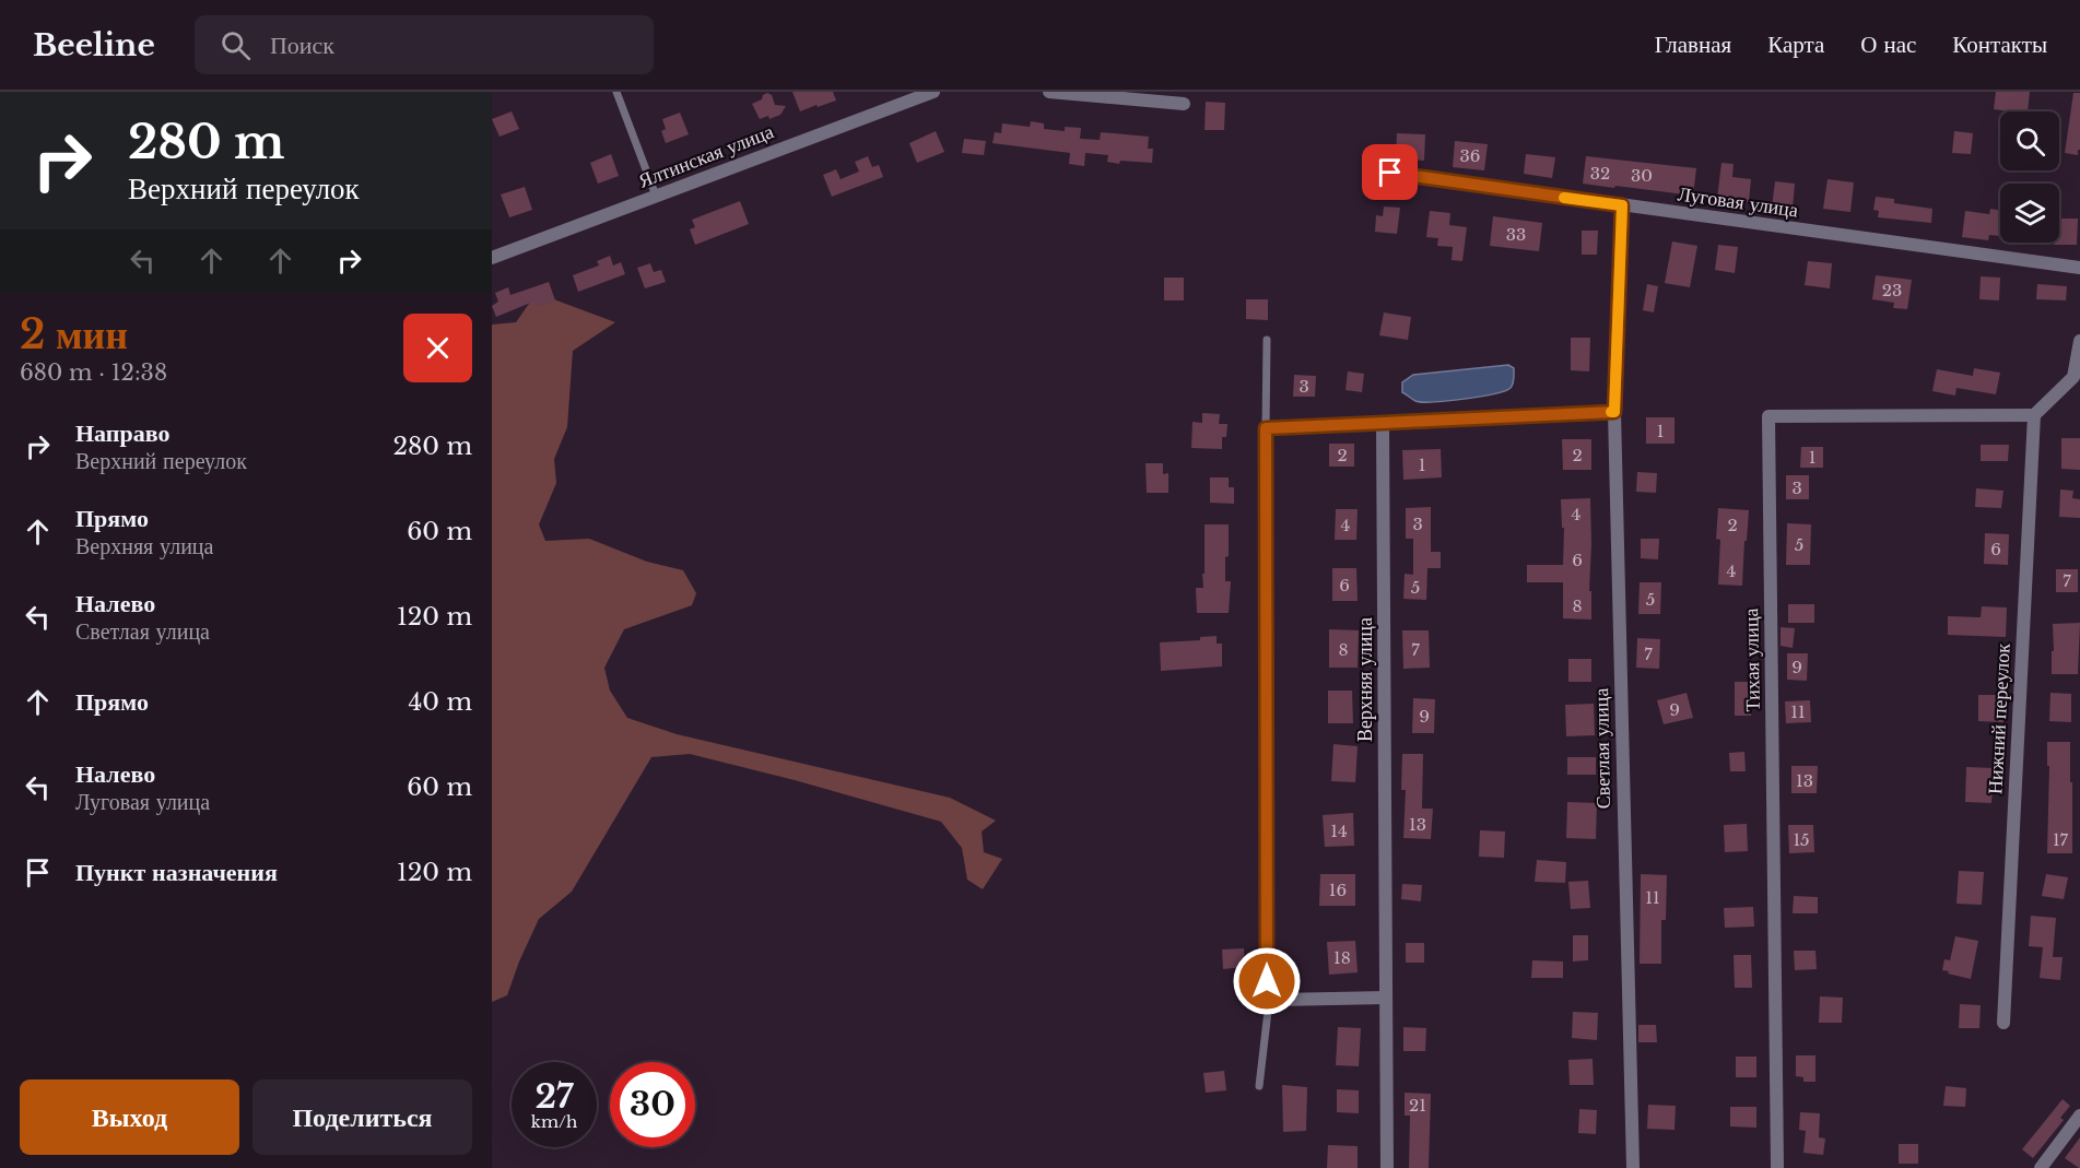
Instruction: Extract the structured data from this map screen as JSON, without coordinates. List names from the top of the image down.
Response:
{
  "streets": {
    "street": [
      "Ялтинская улица",
      "Луговая улица",
      "Тихая улица",
      "Верхняя улица",
      "Нижний переулок",
      "Светлая улица"
    ]
  },
  "crossings": [
    ["Луговая улица", "Светлая улица"],
    ["Тихая улица", "Нижний переулок"]
  ],
  "house_numbers": [
    "36",
    "32",
    "30",
    "33",
    "23",
    "3",
    "1",
    "2",
    "2",
    "1",
    "1",
    "3",
    "4",
    "3",
    "4",
    "2",
    "5",
    "6",
    "6",
    "4",
    "7",
    "6",
    "5",
    "5",
    "8",
    "8",
    "7",
    "7",
    "9",
    "9",
    "11",
    "9",
    "13",
    "13",
    "14",
    "15",
    "17",
    "16",
    "11",
    "18",
    "21"
  ],
  "page": {
    "header": "Beeline",
    "search": "Поиск",
    "nav": [
      "Главная",
      "Карта",
      "О нас",
      "Контакты"
    ],
    "turn": ["280 m", "Верхний переулок"],
    "heading": ["2 мин", "680 m · 12:38"],
    "list": [
      {
        "name": "Направо",
        "note": "Верхний переулок",
        "value": "280 m"
      },
      {
        "name": "Прямо",
        "note": "Верхняя улица",
        "value": "60 m"
      },
      {
        "name": "Налево",
        "note": "Светлая улица",
        "value": "120 m"
      },
      {
        "name": "Прямо",
        "value": "40 m"
      },
      {
        "name": "Налево",
        "note": "Луговая улица",
        "value": "60 m"
      },
      {
        "name": "Пункт назначения",
        "value": "120 m"
      }
    ],
    "speed": "27 km/h",
    "limit": "30",
    "buttons": ["Выход", "Поделиться"]
  }
}
